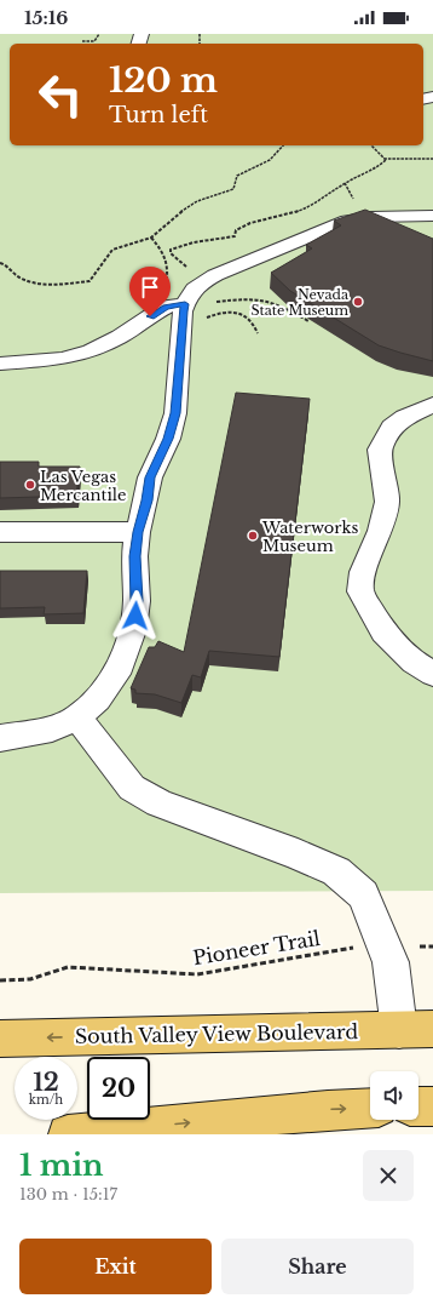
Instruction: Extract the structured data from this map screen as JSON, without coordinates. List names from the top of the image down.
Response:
{
  "streets": {
    "main road": ["South Valley View Boulevard"],
    "path": ["Pioneer Trail"]
  },
  "places": ["Nevada State Museum", "Las Vegas Mercantile", "Waterworks Museum"],
  "page": {
    "status": "15:16",
    "turn": ["120 m", "Turn left"],
    "speed": "12 km/h",
    "limit": "20",
    "heading": ["1 min", "130 m · 15:17"],
    "buttons": ["Exit", "Share"]
  }
}
